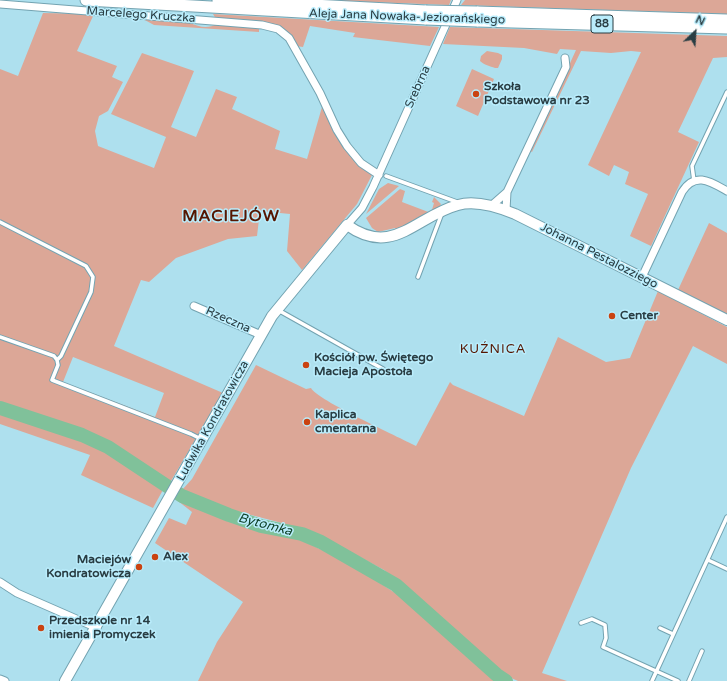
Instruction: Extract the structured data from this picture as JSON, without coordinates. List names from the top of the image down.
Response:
{
  "streets": {
    "main road": ["Aleja Jana Nowaka-Jeziorańskiego", "88"],
    "street": [
      "Marcelego Kruczka",
      "Srebrna",
      "Johanna Pestalozziego",
      "Rzeczna",
      "Ludwika Kondratowicza"
    ]
  },
  "crossings": [
    ["Marcelego Kruczka", "Srebrna"],
    ["Marcelego Kruczka", "Johanna Pestalozziego"],
    ["Marcelego Kruczka", "Ludwika Kondratowicza"],
    ["Srebrna", "Johanna Pestalozziego"],
    ["Srebrna", "Ludwika Kondratowicza"],
    ["Johanna Pestalozziego", "Ludwika Kondratowicza"],
    ["Rzeczna", "Ludwika Kondratowicza"]
  ],
  "districts": ["MACIEJÓW", "KUŹNICA"],
  "water": ["Bytomka"],
  "places": [
    "Szkoła Podstawowa nr 23",
    "Center",
    "Kościół pw. Świętego Macieja Apostoła",
    "Kaplica cmentarna",
    "Alex",
    "Maciejów Kondratowicza",
    "Przedszkole nr 14 imienia Promyczek"
  ],
  "north": "top right"
}
